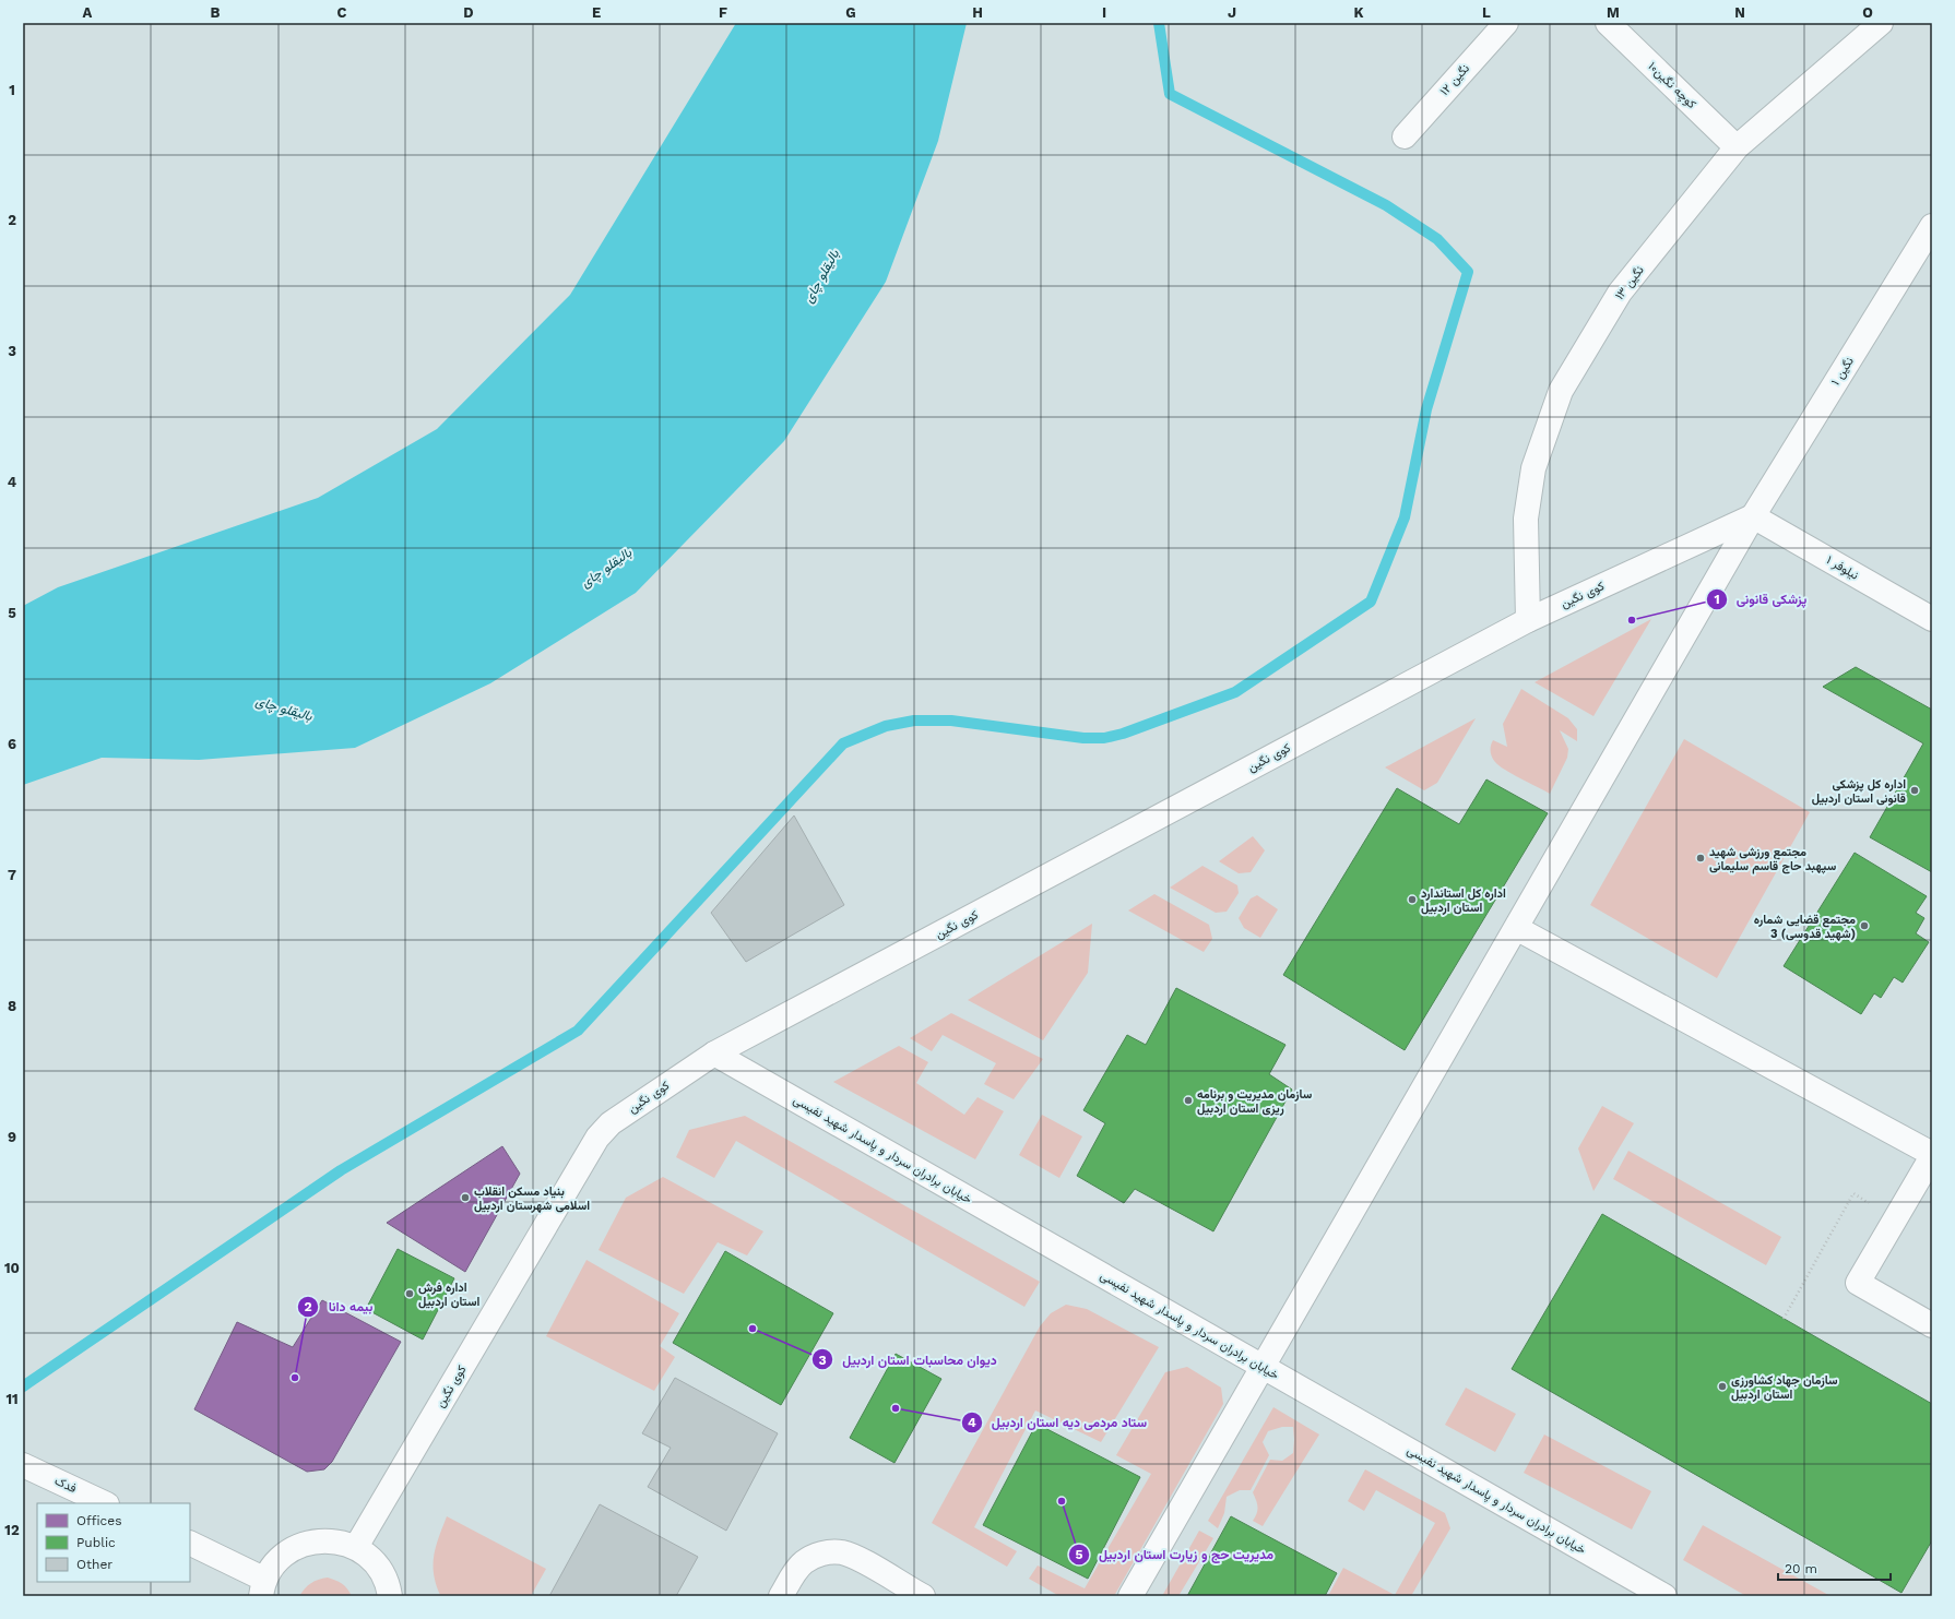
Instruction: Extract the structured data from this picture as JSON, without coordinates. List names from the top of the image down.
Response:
{
  "streets": {
    "street": [
      "نگین ۱۲",
      "کوچه نگین۱۰",
      "نگین ۱۳",
      "نگین ۱",
      "نیلوفر ۱",
      "کوی نگین",
      "خیابان برادران سردار و پاسدار شهید نفیسی",
      "فدک"
    ]
  },
  "crossings": [
    ["کوچه نگین۱۰", "نگین ۱۳"],
    ["نگین ۱۳", "کوی نگین"],
    ["نگین ۱", "نیلوفر ۱"],
    ["نگین ۱", "کوی نگین"],
    ["نگین ۱", "خیابان برادران سردار و پاسدار شهید نفیسی"],
    ["نیلوفر ۱", "کوی نگین"],
    ["کوی نگین", "خیابان برادران سردار و پاسدار شهید نفیسی"]
  ],
  "water": ["بالیقلو چای"],
  "places": [
    "پزشکی قانونی",
    "اداره کل پزشکی قانونی استان اردبیل",
    "مجتمع ورزشی شهید سپهبد حاج قاسم سلیمانی",
    "اداره کل استاندارد استان اردبیل",
    "مجتمع قضایی شماره 3 (شهید قدوسی)",
    "سازمان مدیریت و برنامه ریزی استان اردبیل",
    "بنیاد مسکن انقلاب اسلامی شهرستان اردبیل",
    "اداره فرش استان اردبیل",
    "دیوان محاسبات استان اردبیل",
    "بیمه دانا",
    "سازمان جهاد کشاورزی استان اردبیل",
    "ستاد مردمی دیه استان اردبیل",
    "مدیریت حج و زیارت استان اردبیل"
  ],
  "legend": ["Offices", "Public", "Other"],
  "scale_bar": "20 m",
  "grid": {
    "columns": [
      "A",
      "B",
      "C",
      "D",
      "E",
      "F",
      "G",
      "H",
      "I",
      "J",
      "K",
      "L",
      "M",
      "N",
      "O"
    ],
    "rows": [
      "1",
      "2",
      "3",
      "4",
      "5",
      "6",
      "7",
      "8",
      "9",
      "10",
      "11",
      "12"
    ]
  }
}
